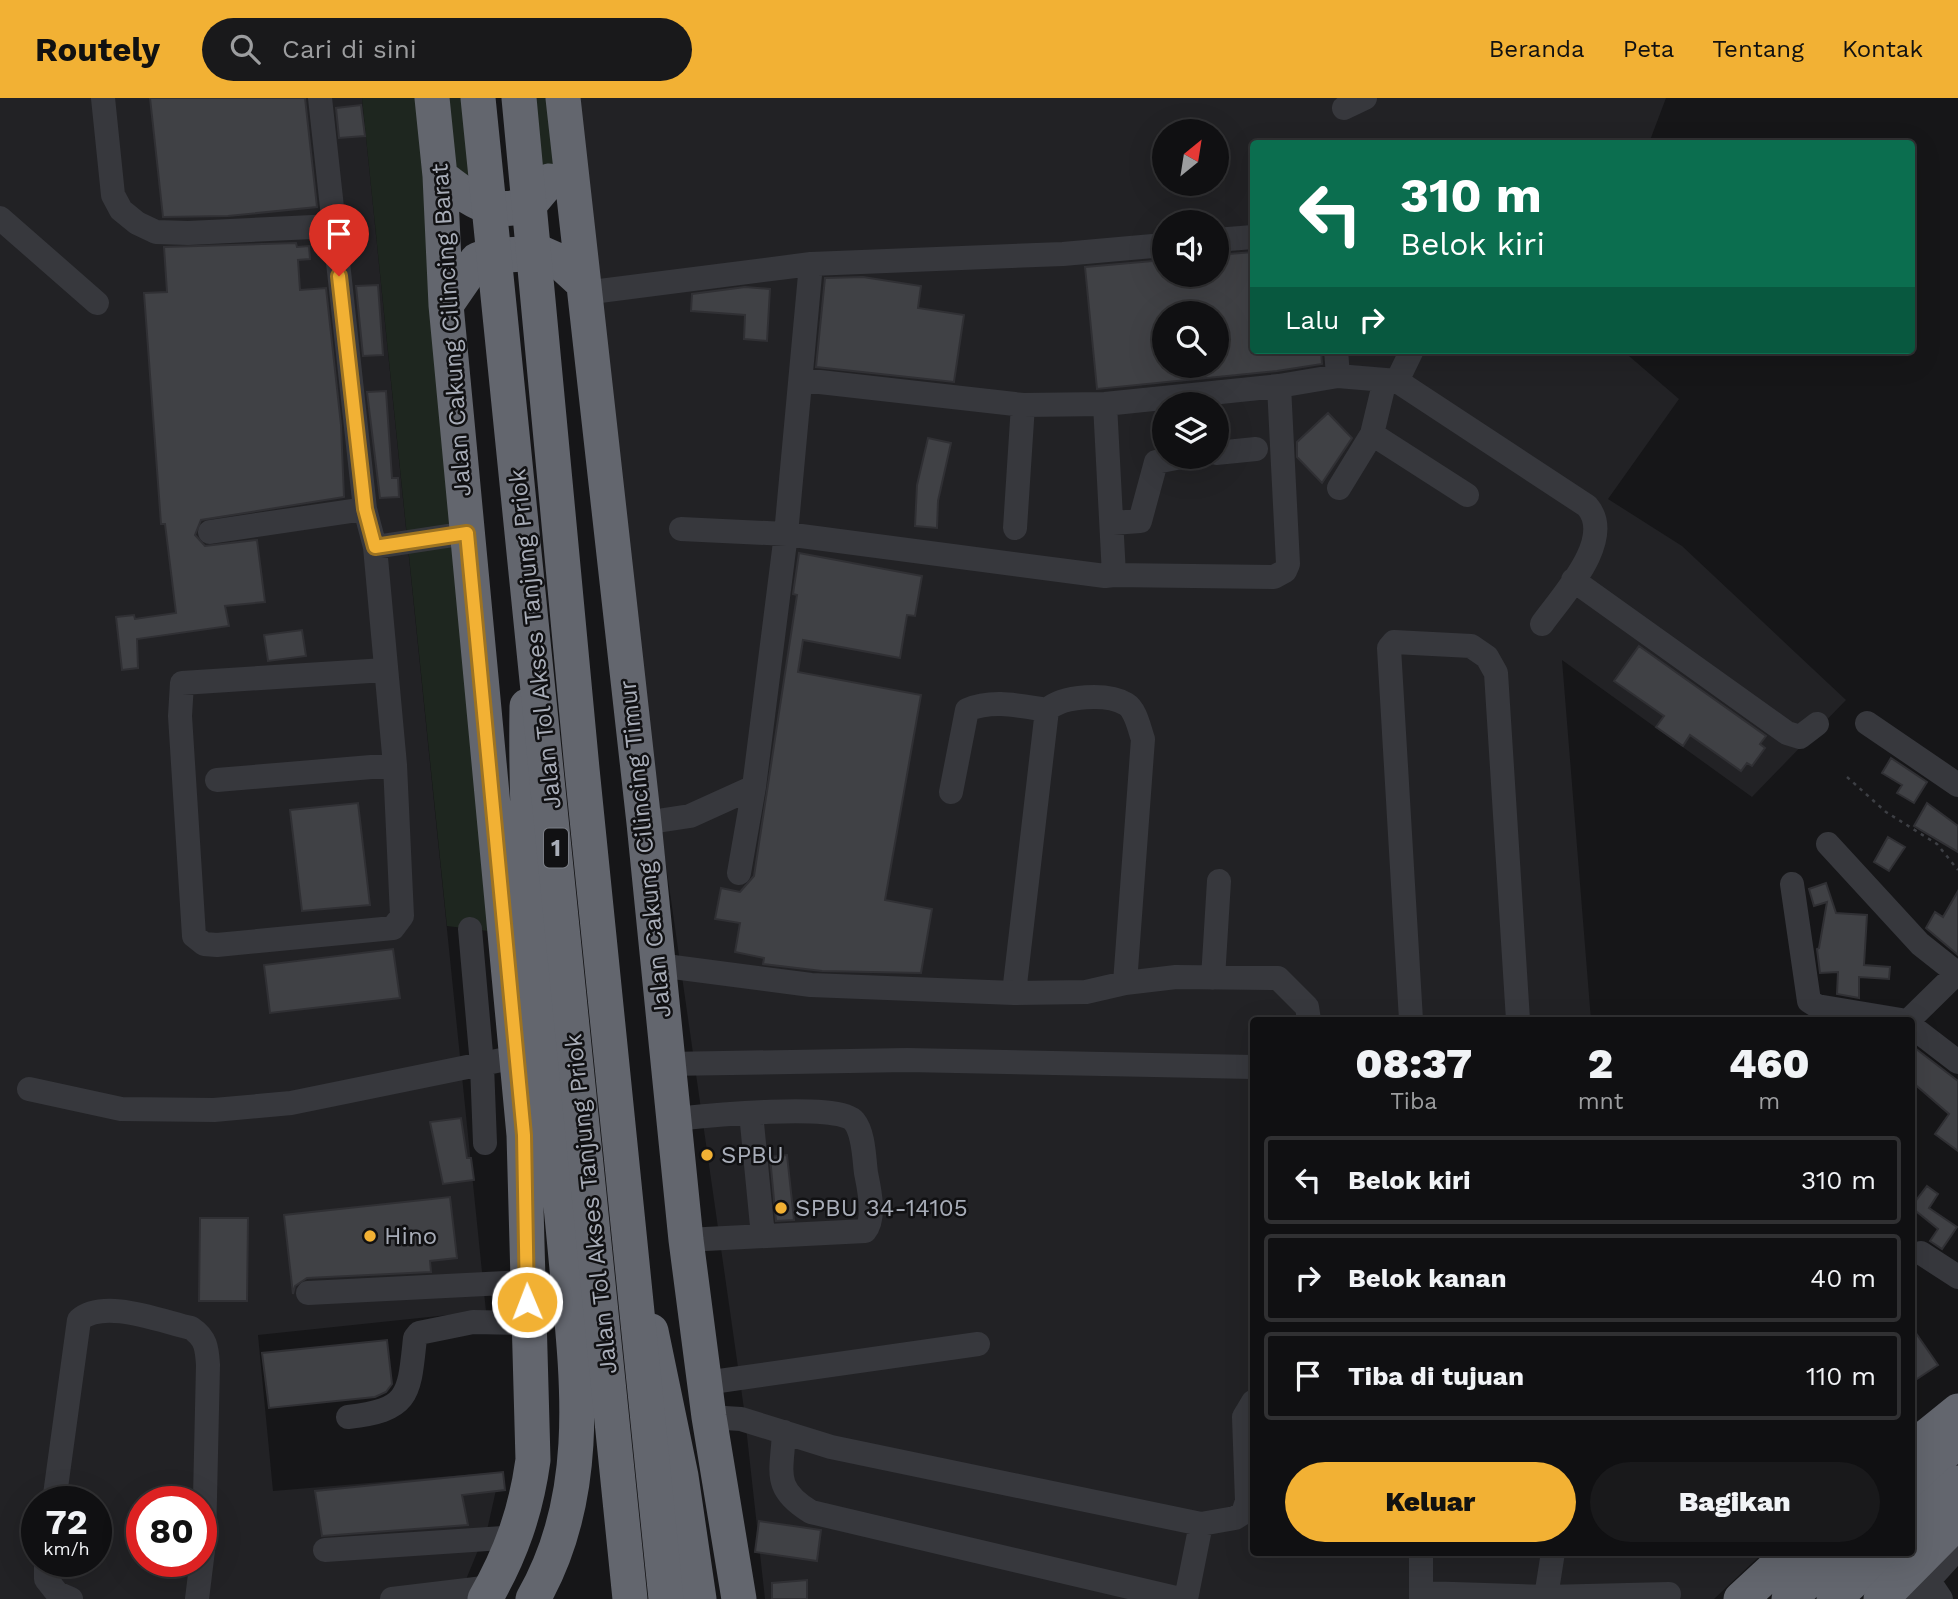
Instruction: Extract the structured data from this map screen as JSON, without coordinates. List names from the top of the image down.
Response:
{
  "streets": {
    "highway": [
      "Jalan Cakung Cilincing Barat",
      "Jalan Tol Akses Tanjung Priok",
      "1",
      "Jalan Cakung Cilincing Timur"
    ]
  },
  "places": ["SPBU", "SPBU 34-14105", "Hino"],
  "north": "top right",
  "page": {
    "header": "Routely",
    "search": "Cari di sini",
    "nav": [
      "Beranda",
      "Peta",
      "Tentang",
      "Kontak"
    ],
    "turn": ["310 m", "Belok kiri"],
    "then": "Lalu",
    "eta": [
      "08:37",
      "Tiba",
      "2",
      "mnt",
      "460",
      "m"
    ],
    "list": [
      {
        "name": "Belok kiri",
        "value": "310 m"
      },
      {
        "name": "Belok kanan",
        "value": "40 m"
      },
      {
        "name": "Tiba di tujuan",
        "value": "110 m"
      }
    ],
    "buttons": ["Keluar", "Bagikan"],
    "speed": "72 km/h",
    "limit": "80"
  }
}
